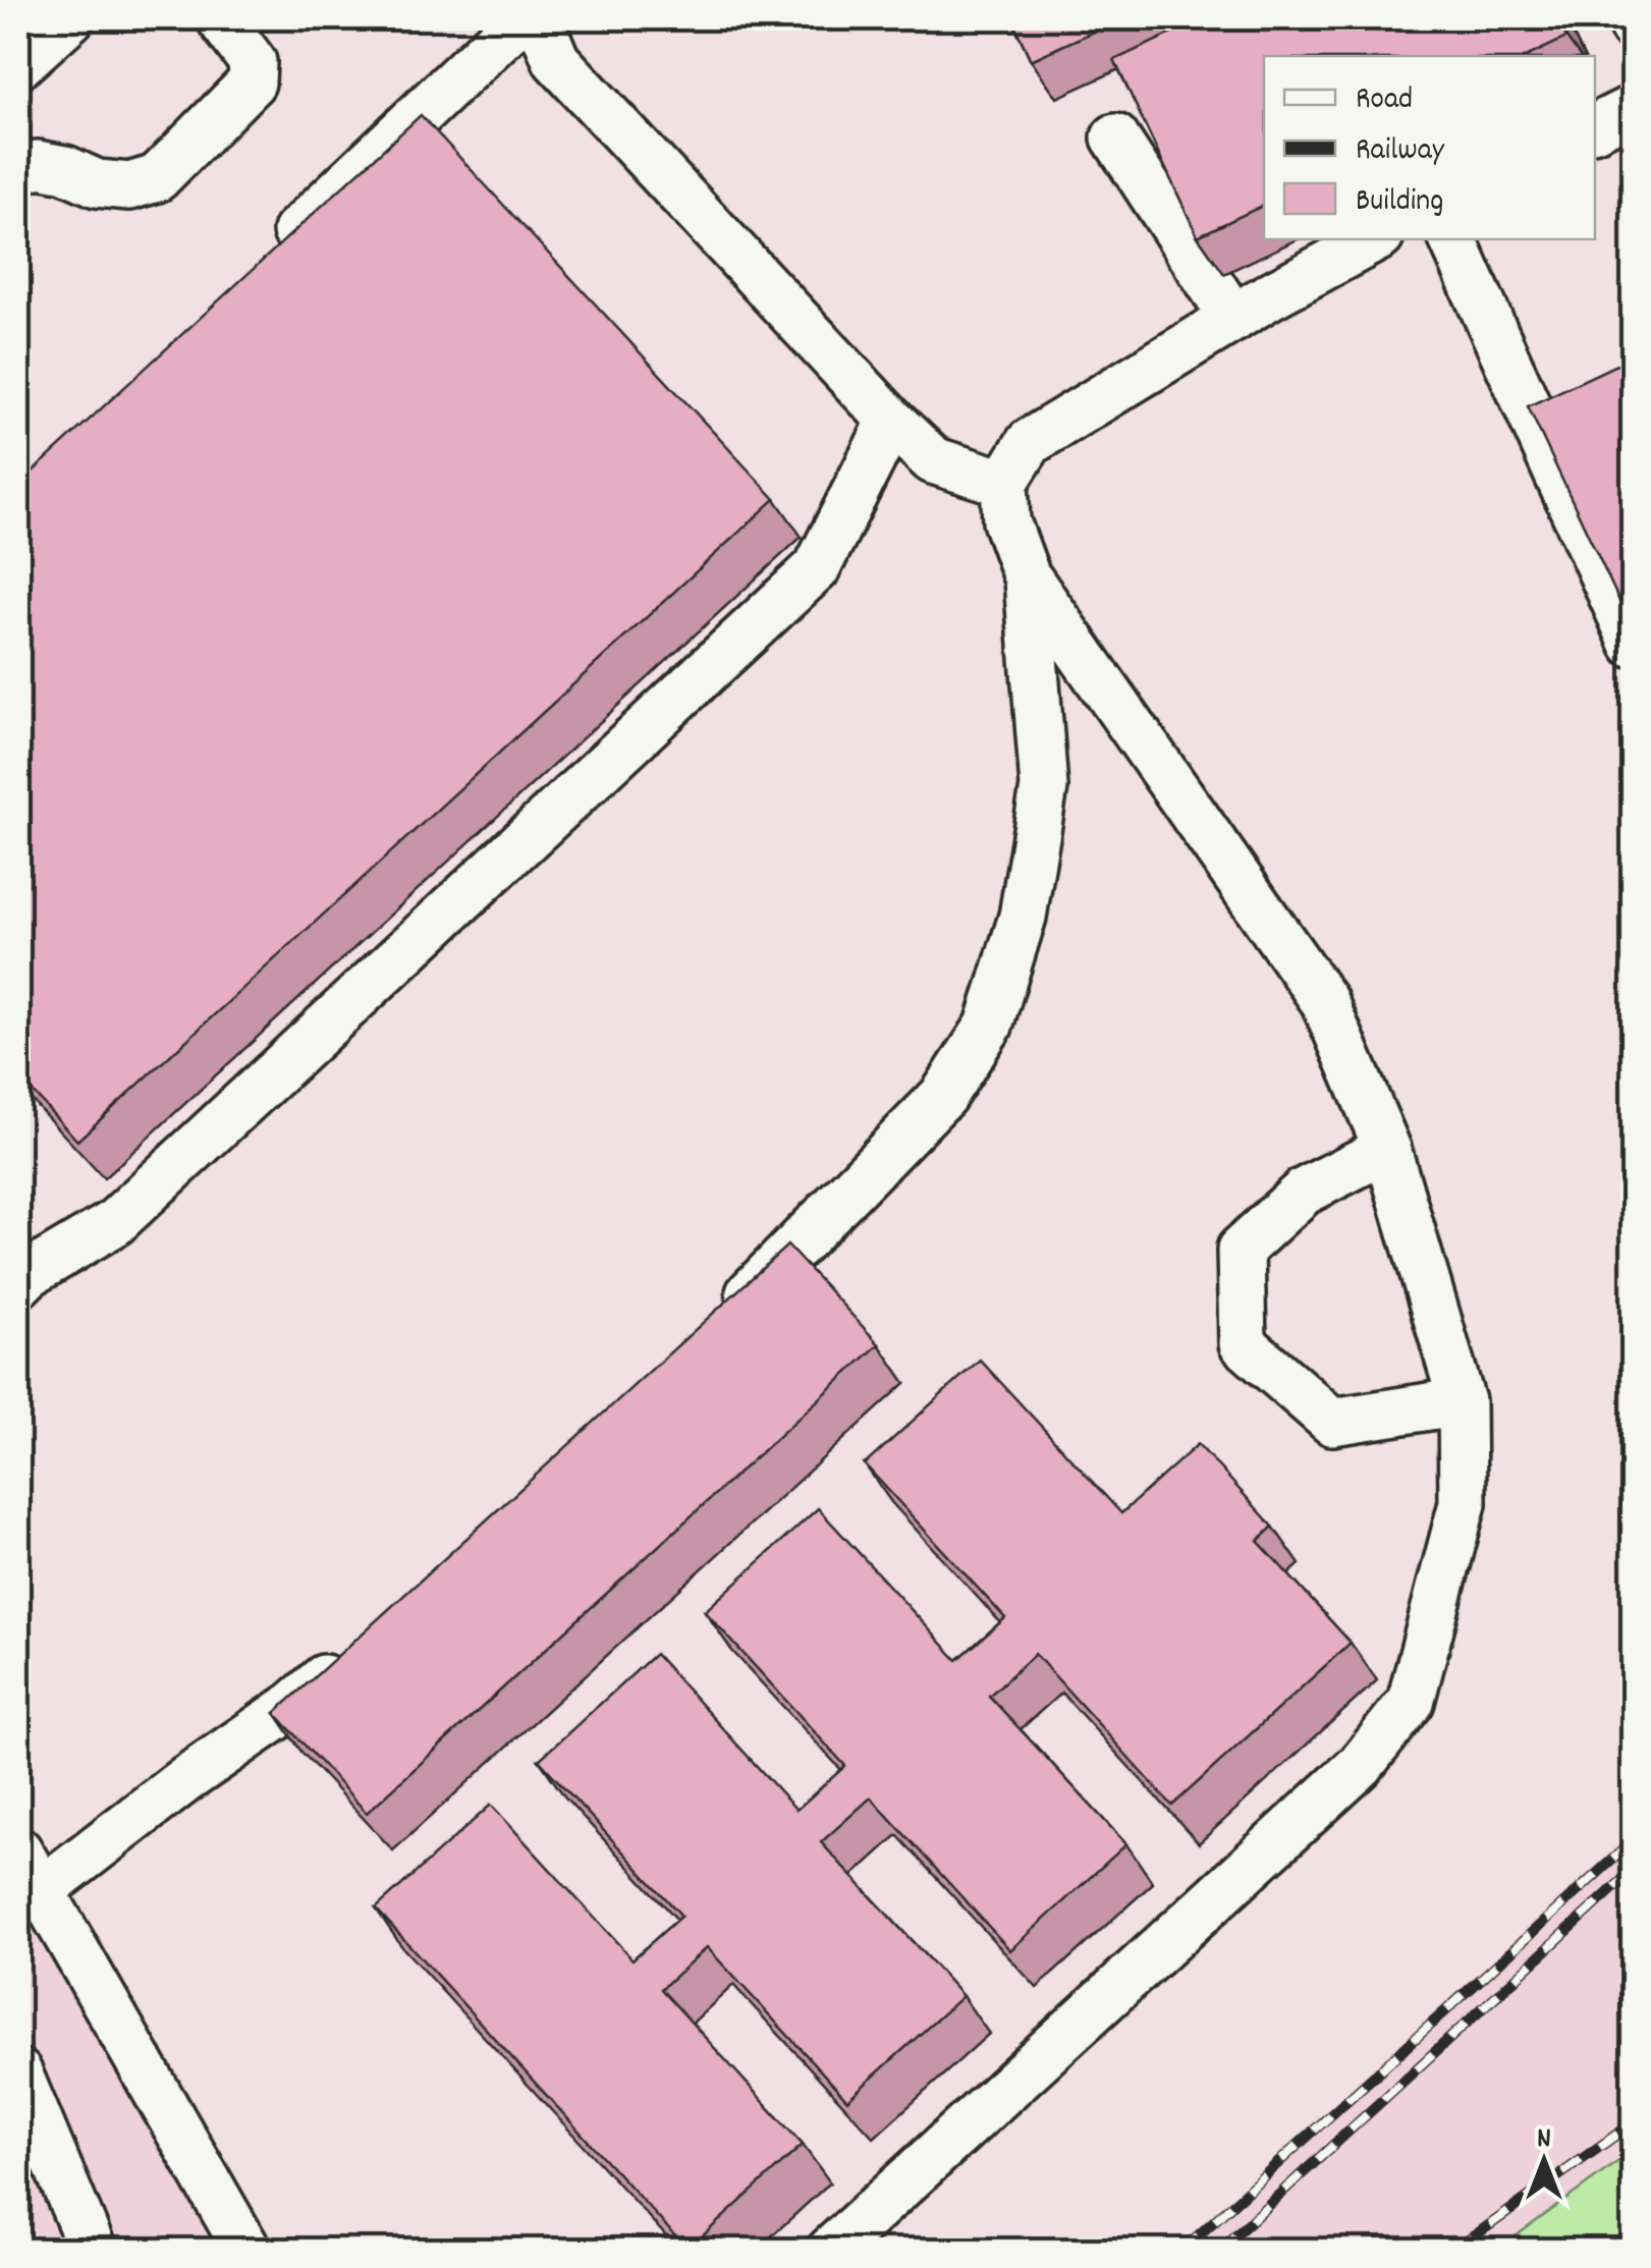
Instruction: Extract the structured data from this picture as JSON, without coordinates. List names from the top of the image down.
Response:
{
  "legend": ["Road", "Railway", "Building"],
  "north": "top"
}
